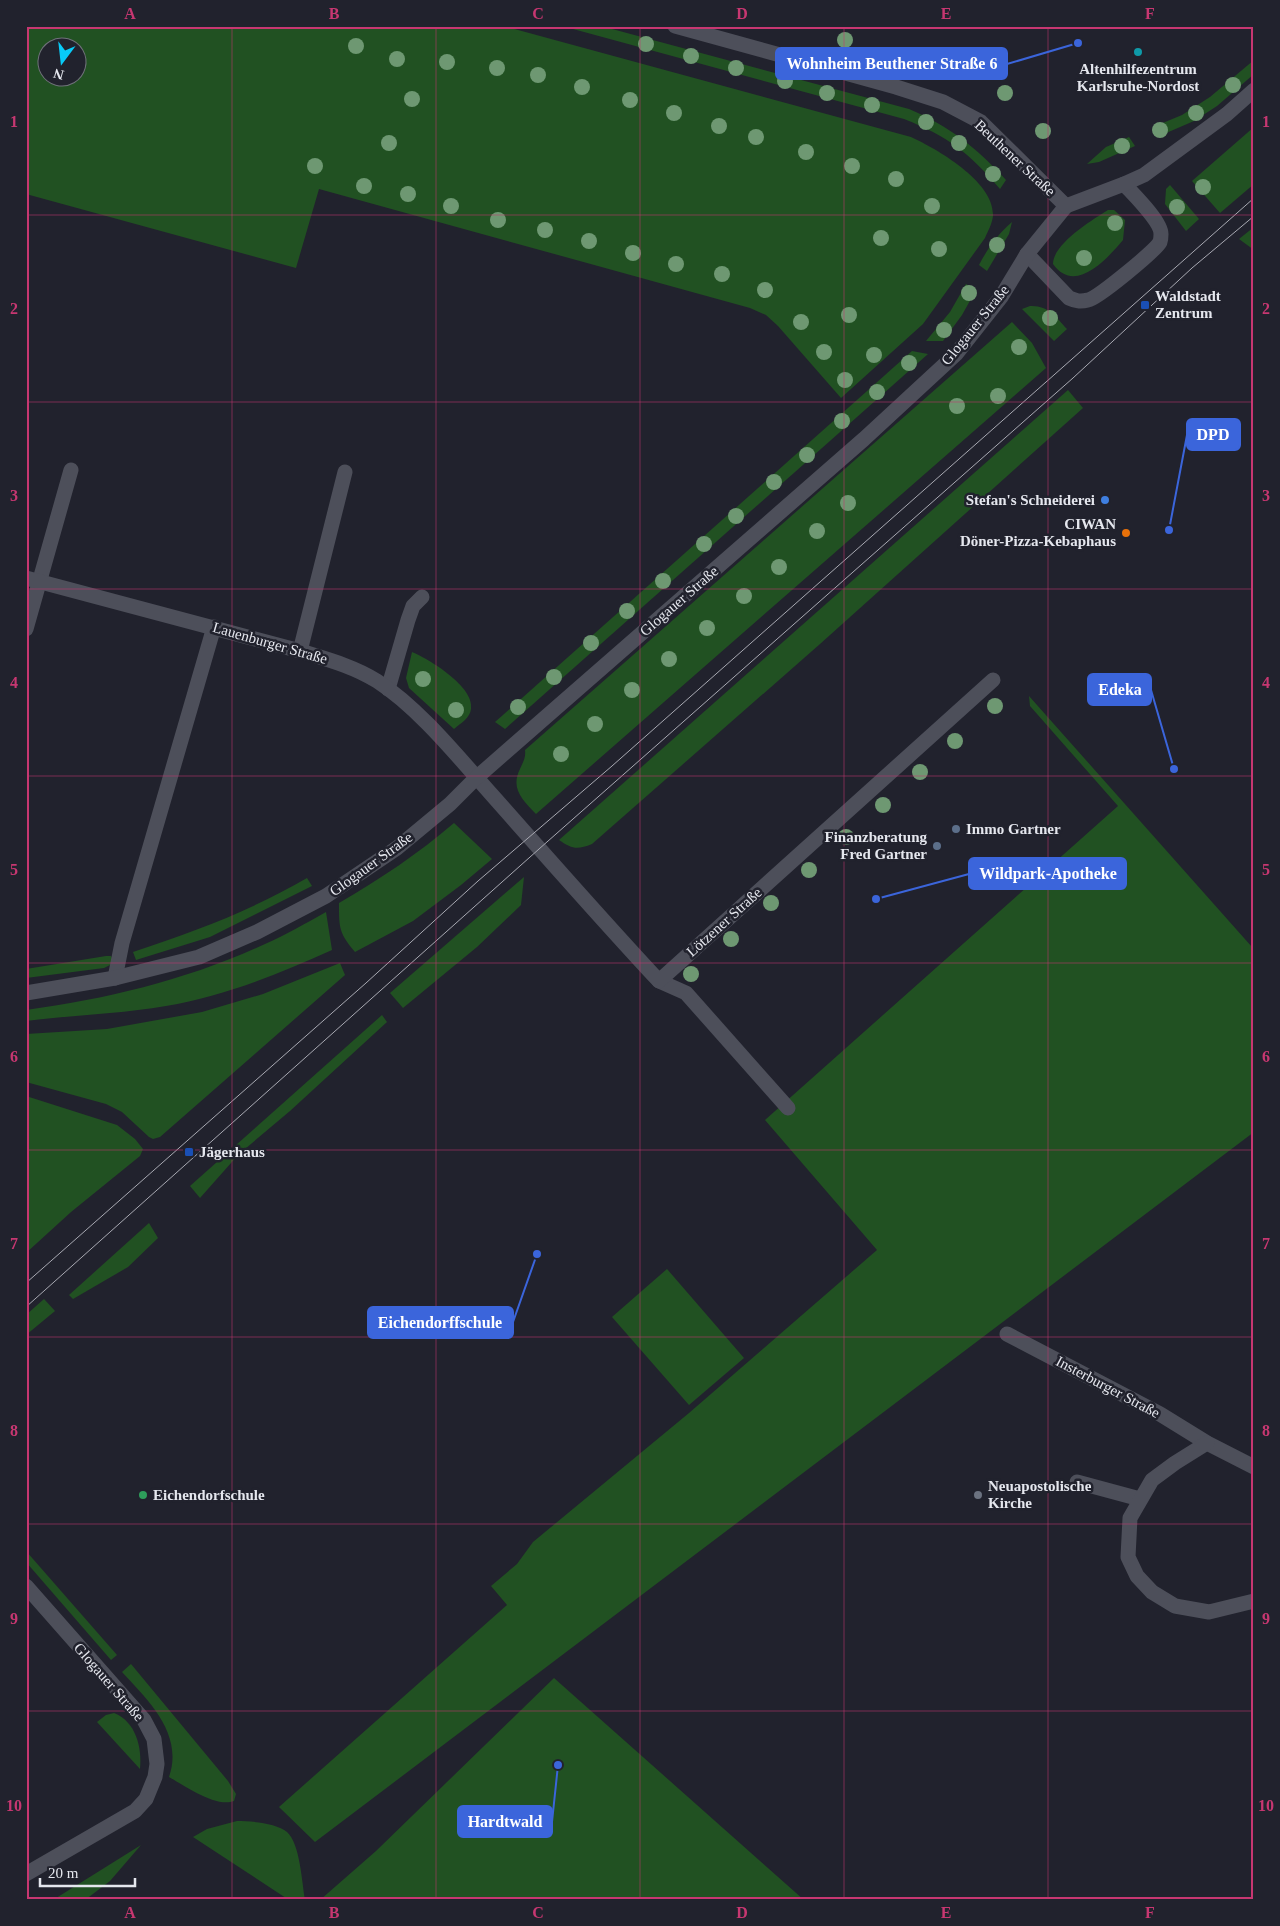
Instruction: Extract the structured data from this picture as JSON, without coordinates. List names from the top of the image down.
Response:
{
  "streets": {
    "street": [
      "Beuthener Straße",
      "Glogauer Straße",
      "Lauenburger Straße",
      "Lötzener Straße",
      "Insterburger Straße"
    ]
  },
  "crossings": [
    ["Beuthener Straße", "Glogauer Straße"],
    ["Glogauer Straße", "Lauenburger Straße"]
  ],
  "places": {
    "other": [
      "Wohnheim Beuthener Straße 6",
      "Altenhilfezentrum Karlsruhe-Nordost",
      "Stefan's Schneiderei",
      "DPD",
      "CIWAN Döner-Pizza-Kebaphaus",
      "Edeka",
      "Immo Gartner",
      "Finanzberatung Fred Gartner",
      "Wildpark-Apotheke",
      "Eichendorffschule",
      "Eichendorfschule",
      "Neuapostolische Kirche",
      "Hardtwald"
    ],
    "transit": ["Waldstadt Zentrum", "Jägerhaus"]
  },
  "scale_bar": "20 m",
  "north": "bottom",
  "grid": {
    "columns": [
      "A",
      "B",
      "C",
      "D",
      "E",
      "F"
    ],
    "rows": [
      "1",
      "2",
      "3",
      "4",
      "5",
      "6",
      "7",
      "8",
      "9",
      "10"
    ]
  }
}
